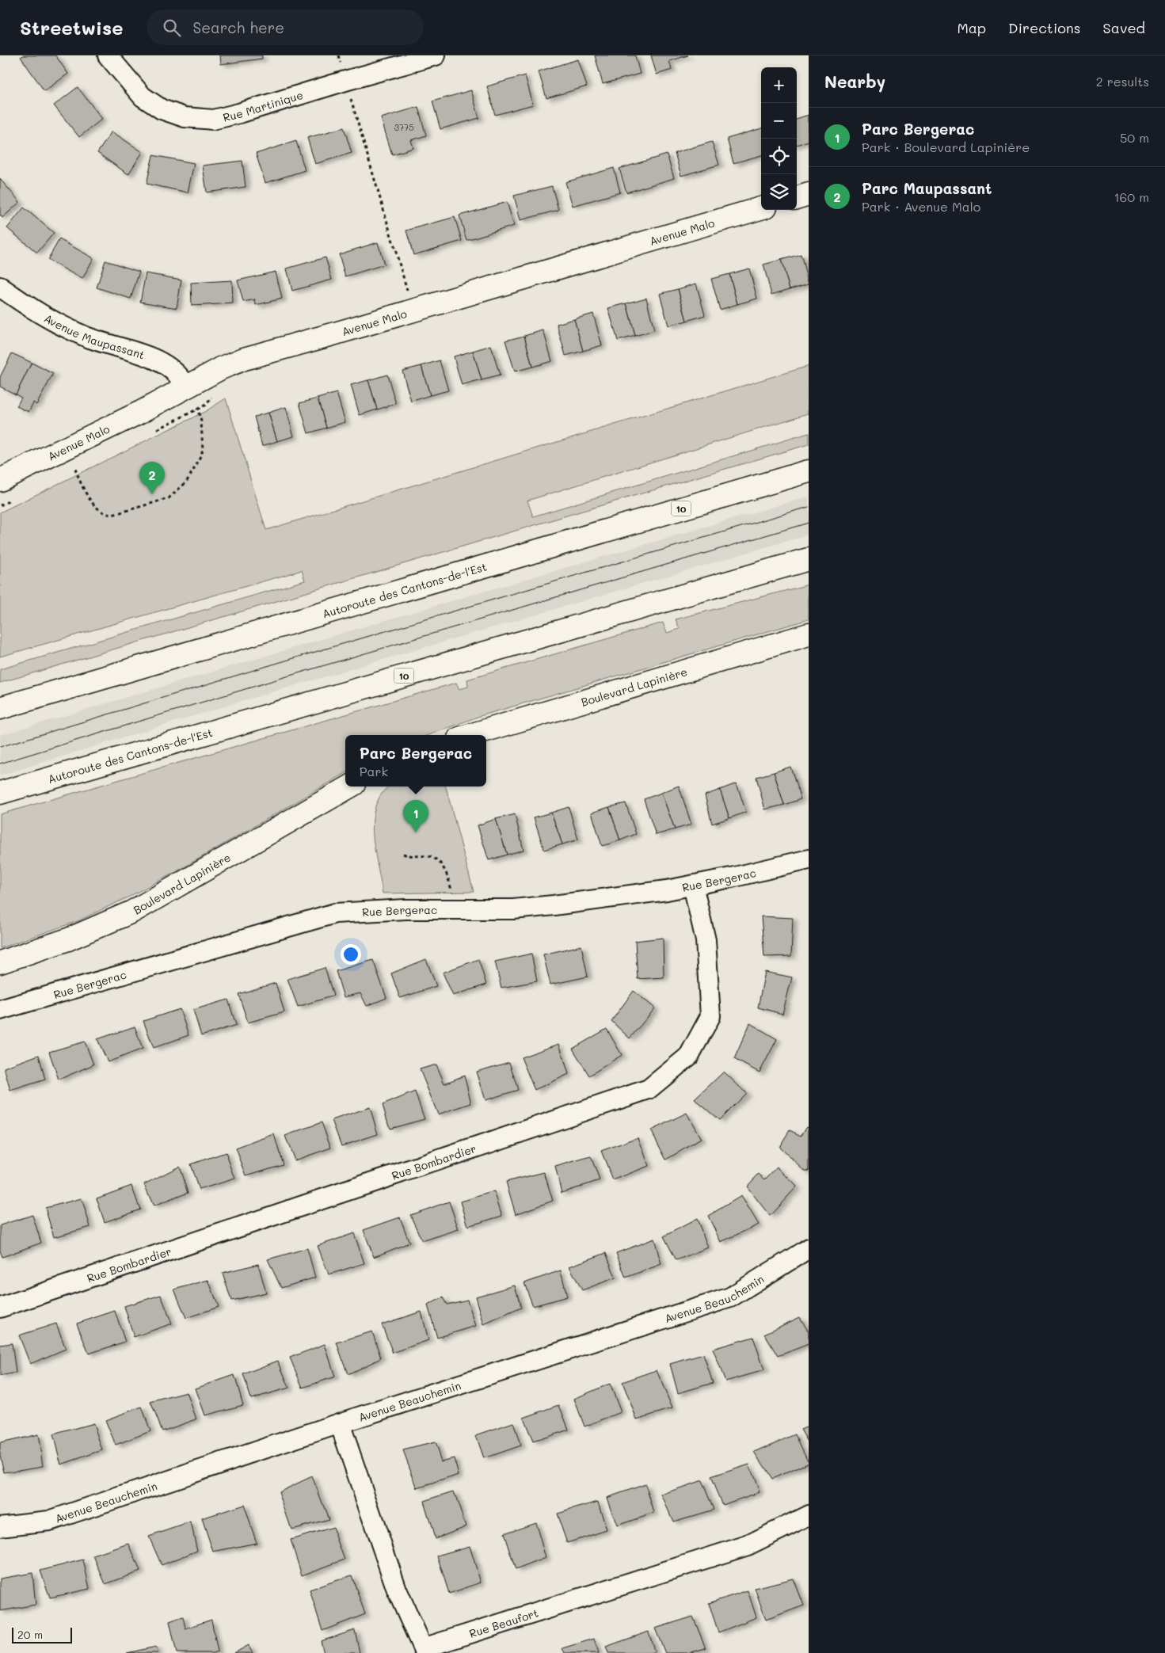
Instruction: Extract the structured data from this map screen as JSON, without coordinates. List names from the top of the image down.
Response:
{
  "streets": {
    "main road": [
      "Avenue Malo",
      "10",
      "Autoroute des Cantons-de-l'Est",
      "Boulevard Lapinière"
    ],
    "street": [
      "Rue Martinique",
      "Avenue Maupassant",
      "Rue Bergerac",
      "Rue Bombardier",
      "Avenue Beauchemin",
      "Rue Beaufort"
    ]
  },
  "crossings": [
    ["Avenue Malo", "Avenue Maupassant"],
    ["Rue Bergerac", "Rue Bombardier"],
    ["Avenue Beauchemin", "Rue Beaufort"]
  ],
  "house_numbers": ["3775"],
  "scale_bar": "20 m",
  "page": {
    "header": "Streetwise",
    "search": "Search here",
    "nav": ["Map", "Directions", "Saved"],
    "heading": ["Nearby", "2 results"],
    "map_buttons": ["+", "−"],
    "list": [
      {
        "mark": "1",
        "name": "Parc Bergerac",
        "note": "Park · Boulevard Lapinière",
        "value": "50 m"
      },
      {
        "mark": "2",
        "name": "Parc Maupassant",
        "note": "Park · Avenue Malo",
        "value": "160 m"
      }
    ],
    "pins": ["2", "1"],
    "popup": ["Parc Bergerac", "Park"],
    "scale": "20 m"
  }
}
